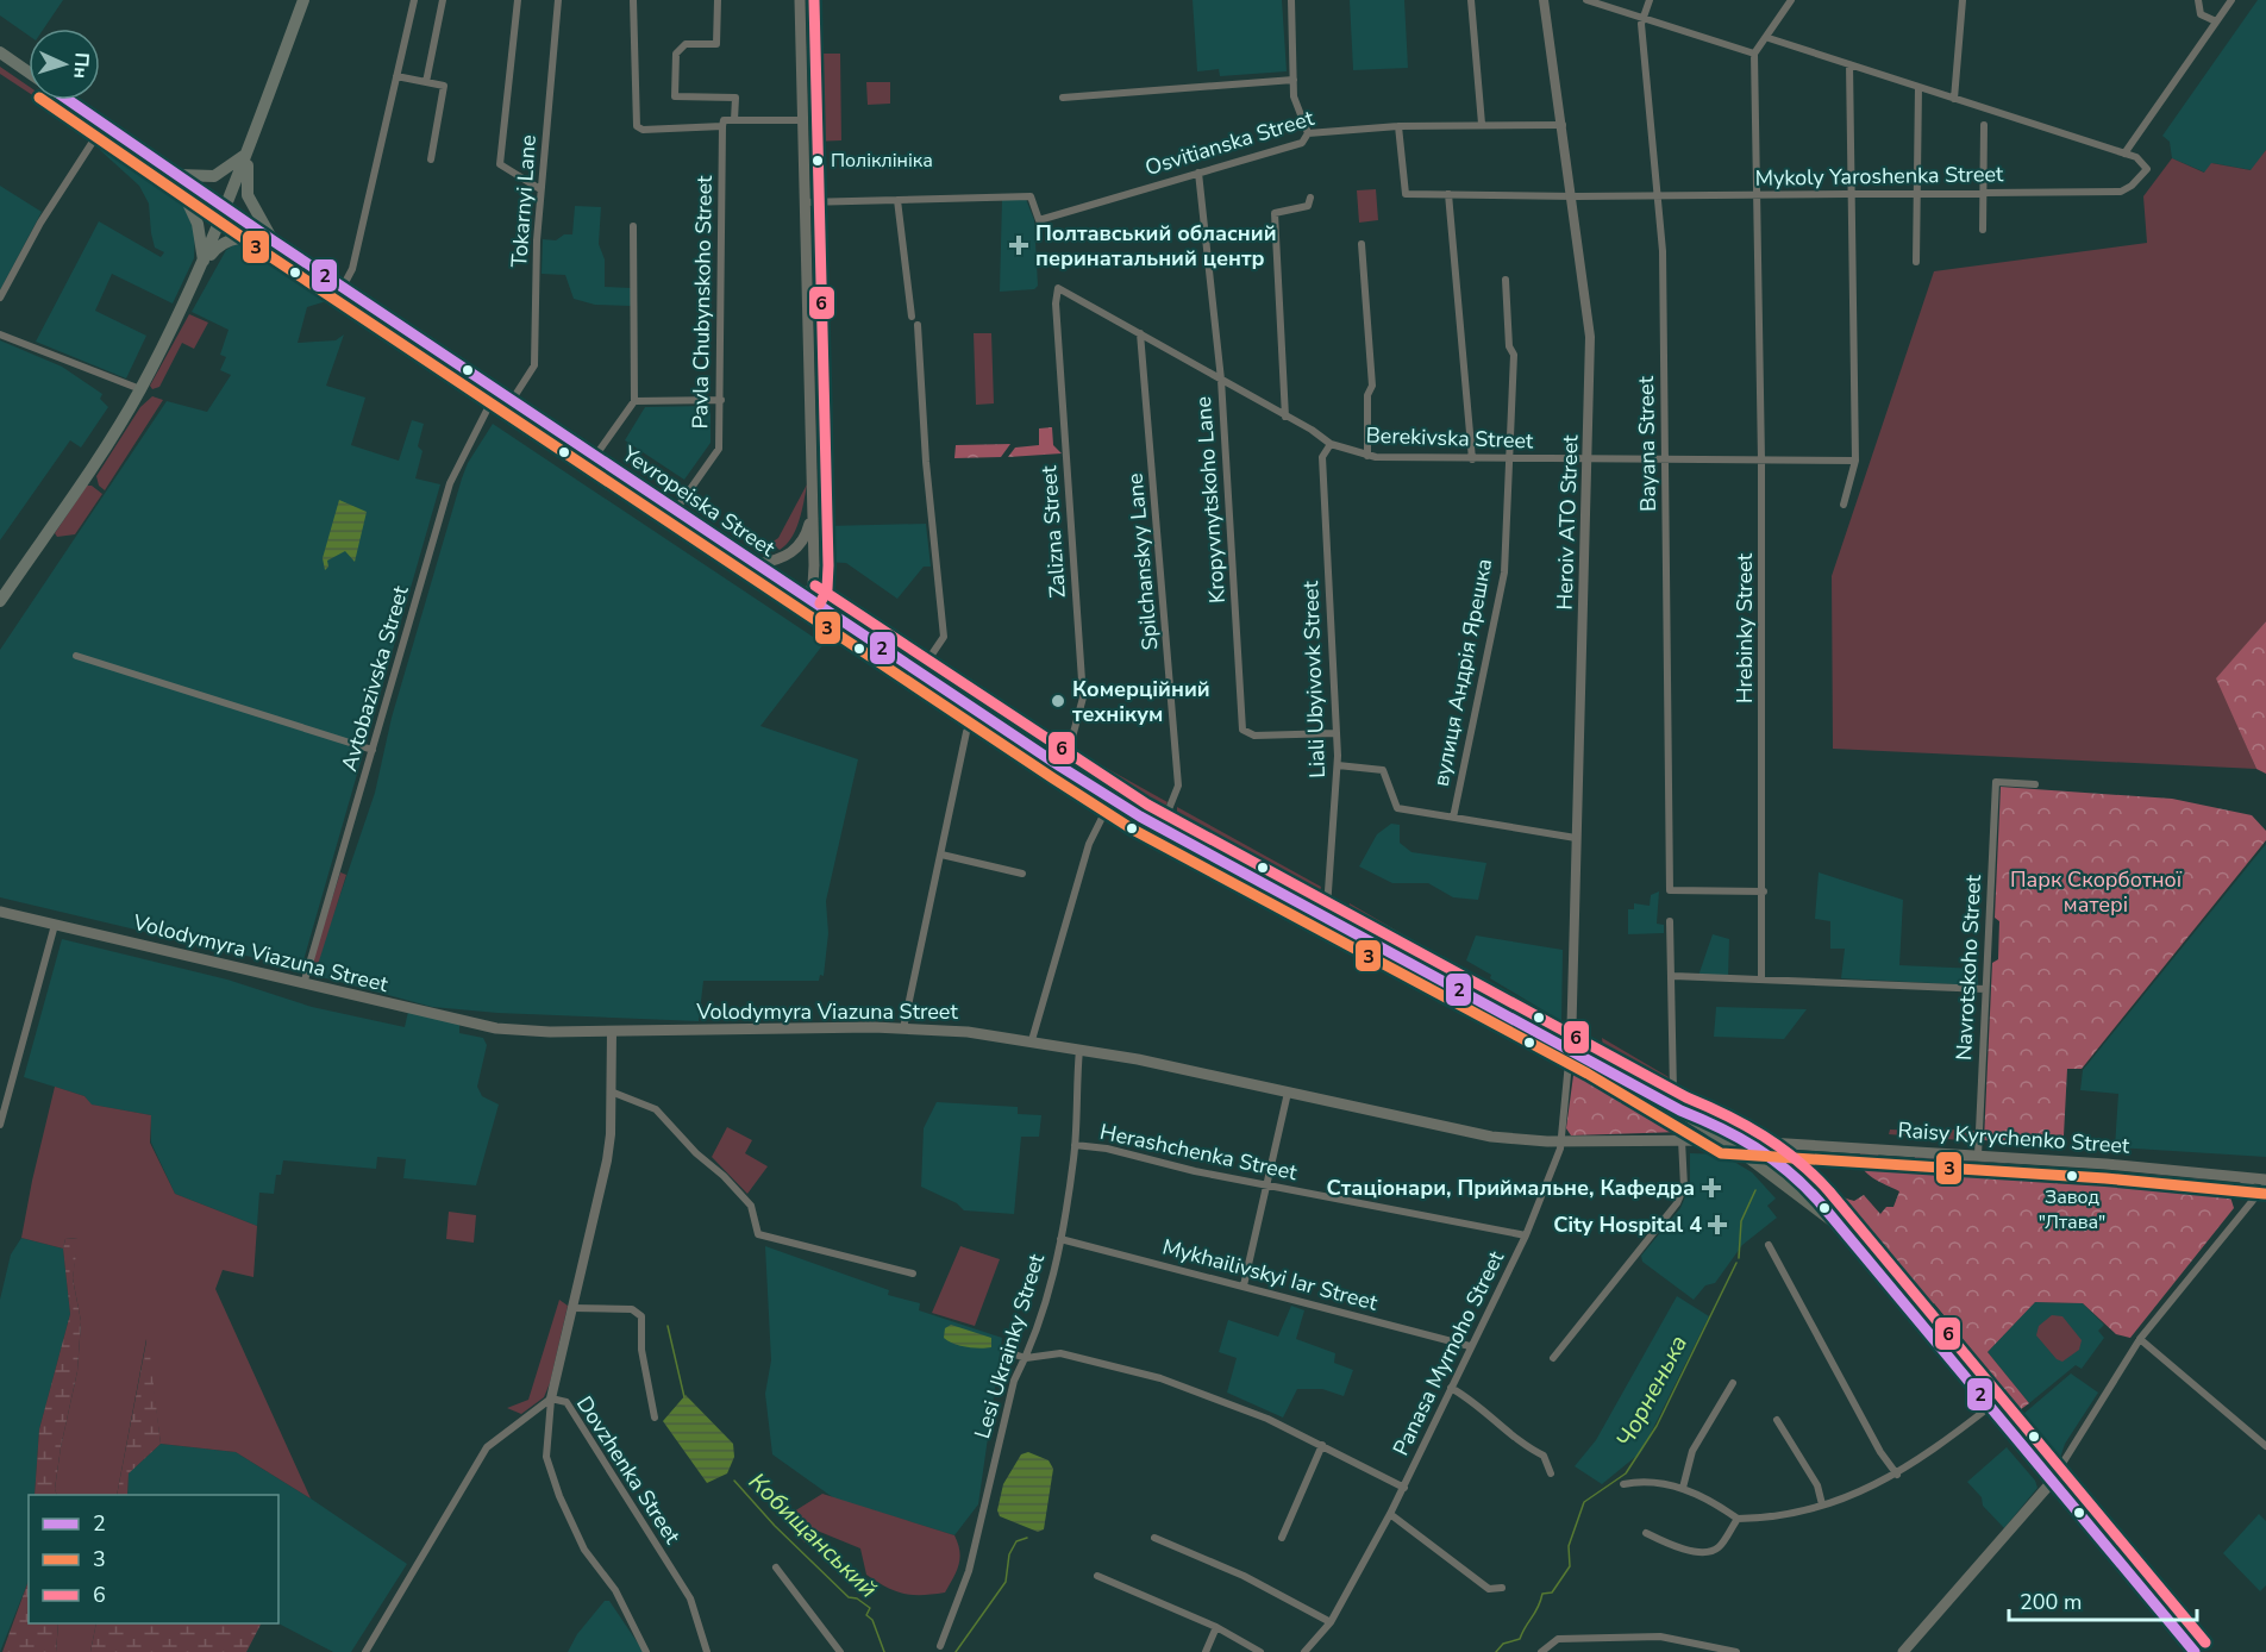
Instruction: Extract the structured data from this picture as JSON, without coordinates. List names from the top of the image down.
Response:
{
  "streets": {
    "highway": ["Yevropeiska Street"],
    "main road": ["Volodymyra Viazuna Street", "Raisy Kyrychenko Street"],
    "street": [
      "Osvitianska Street",
      "Mykoly Yaroshenka Street",
      "Tokarnyi Lane",
      "Pavla Chubynskoho Street",
      "Berekivska Street",
      "Bayana Street",
      "Kropyvnytskoho Lane",
      "Heroiv ATO Street",
      "Zalizna Street",
      "Spilchanskyy Lane",
      "Hrebinky Street",
      "вулиця Андрія Ярешка",
      "Avtobazivska Street",
      "Liali Ubyivovk Street",
      "Navrotskoho Street",
      "Herashchenka Street",
      "Mykhailivskyi Iar Street",
      "Lesi Ukrainky Street",
      "Panasa Myrnoho Street",
      "Dovzhenka Street"
    ]
  },
  "crossings": [
    ["Osvitianska Street", "Mykoly Yaroshenka Street"],
    ["Osvitianska Street", "Kropyvnytskoho Lane"],
    ["Osvitianska Street", "Heroiv ATO Street"],
    ["Mykoly Yaroshenka Street", "Bayana Street"],
    ["Mykoly Yaroshenka Street", "Heroiv ATO Street"],
    ["Mykoly Yaroshenka Street", "Hrebinky Street"],
    ["Tokarnyi Lane", "Yevropeiska Street"],
    ["Pavla Chubynskoho Street", "Yevropeiska Street"],
    ["Berekivska Street", "Bayana Street"],
    ["Berekivska Street", "Kropyvnytskoho Lane"],
    ["Berekivska Street", "Heroiv ATO Street"],
    ["Berekivska Street", "Zalizna Street"],
    ["Berekivska Street", "Spilchanskyy Lane"],
    ["Berekivska Street", "Hrebinky Street"],
    ["Berekivska Street", "вулиця Андрія Ярешка"],
    ["Berekivska Street", "Liali Ubyivovk Street"],
    ["Bayana Street", "Hrebinky Street"],
    ["Kropyvnytskoho Lane", "Liali Ubyivovk Street"],
    ["Yevropeiska Street", "Heroiv ATO Street"],
    ["Yevropeiska Street", "Zalizna Street"],
    ["Yevropeiska Street", "Spilchanskyy Lane"],
    ["Yevropeiska Street", "Avtobazivska Street"],
    ["Yevropeiska Street", "Liali Ubyivovk Street"],
    ["Yevropeiska Street", "Volodymyra Viazuna Street"],
    ["Yevropeiska Street", "Panasa Myrnoho Street"],
    ["Heroiv ATO Street", "Panasa Myrnoho Street"],
    ["Avtobazivska Street", "Volodymyra Viazuna Street"],
    ["Volodymyra Viazuna Street", "Raisy Kyrychenko Street"],
    ["Volodymyra Viazuna Street", "Lesi Ukrainky Street"],
    ["Volodymyra Viazuna Street", "Panasa Myrnoho Street"],
    ["Volodymyra Viazuna Street", "Dovzhenka Street"],
    ["Navrotskoho Street", "Raisy Kyrychenko Street"],
    ["Herashchenka Street", "Lesi Ukrainky Street"],
    ["Herashchenka Street", "Panasa Myrnoho Street"],
    ["Mykhailivskyi Iar Street", "Lesi Ukrainky Street"],
    ["Mykhailivskyi Iar Street", "Panasa Myrnoho Street"]
  ],
  "water": ["Чорненька", "Кобищанський"],
  "parks": ["Парк Скорботної матері"],
  "places": {
    "other": ["Поліклініка", "Комерційний технікум", "Завод \"Лтава\""],
    "health": ["Полтавський обласний перинатальний центр", "Стаціонари, Приймальне, Кафедра", "City Hospital 4"]
  },
  "lines": ["transit line 6", "transit line 2", "transit line 3"],
  "legend": ["2", "3", "6"],
  "scale_bar": "200 m",
  "north": "right"
}
